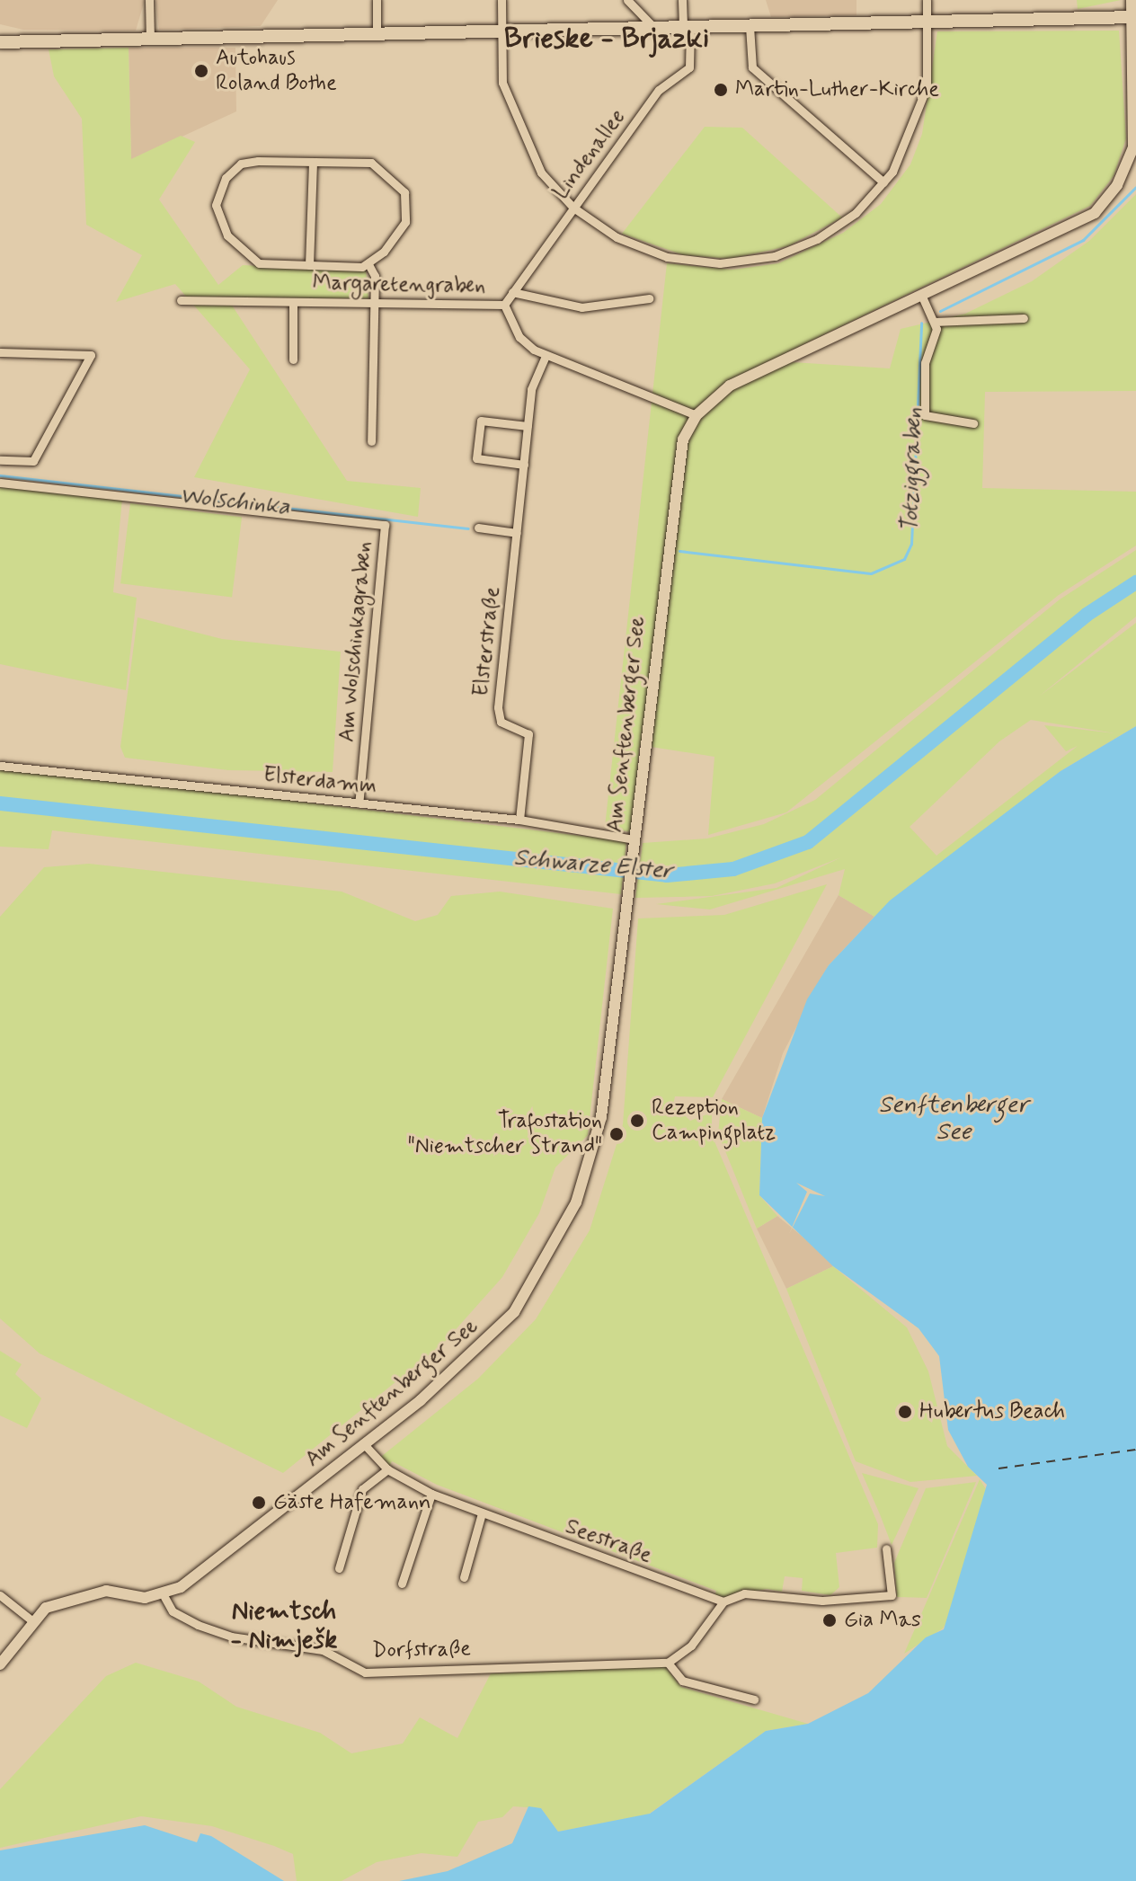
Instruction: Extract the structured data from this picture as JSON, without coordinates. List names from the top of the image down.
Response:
{
  "streets": {
    "street": [
      "Lindenallee",
      "Margaretengraben",
      "Am Wolschinkagraben",
      "Elsterstraße",
      "Am Senftenberger See",
      "Elsterdamm",
      "Seestraße",
      "Dorfstraße"
    ]
  },
  "crossings": [
    ["Lindenallee", "Margaretengraben"],
    ["Am Wolschinkagraben", "Elsterdamm"],
    ["Elsterstraße", "Elsterdamm"],
    ["Am Senftenberger See", "Elsterdamm"],
    ["Am Senftenberger See", "Seestraße"],
    ["Am Senftenberger See", "Dorfstraße"]
  ],
  "districts": ["Brieske - Brjazki", "Niemtsch - Nimješk"],
  "water": [
    "Totziggraben",
    "Wolschinka",
    "Schwarze Elster",
    "Senftenberger See"
  ],
  "places": [
    "Autohaus Roland Bothe",
    "Martin-Luther-Kirche",
    "Rezeption Campingplatz",
    "Trafostation \"Niemtscher Strand\"",
    "Hubertus Beach",
    "Gäste Hafemann",
    "Gia Mas"
  ]
}
